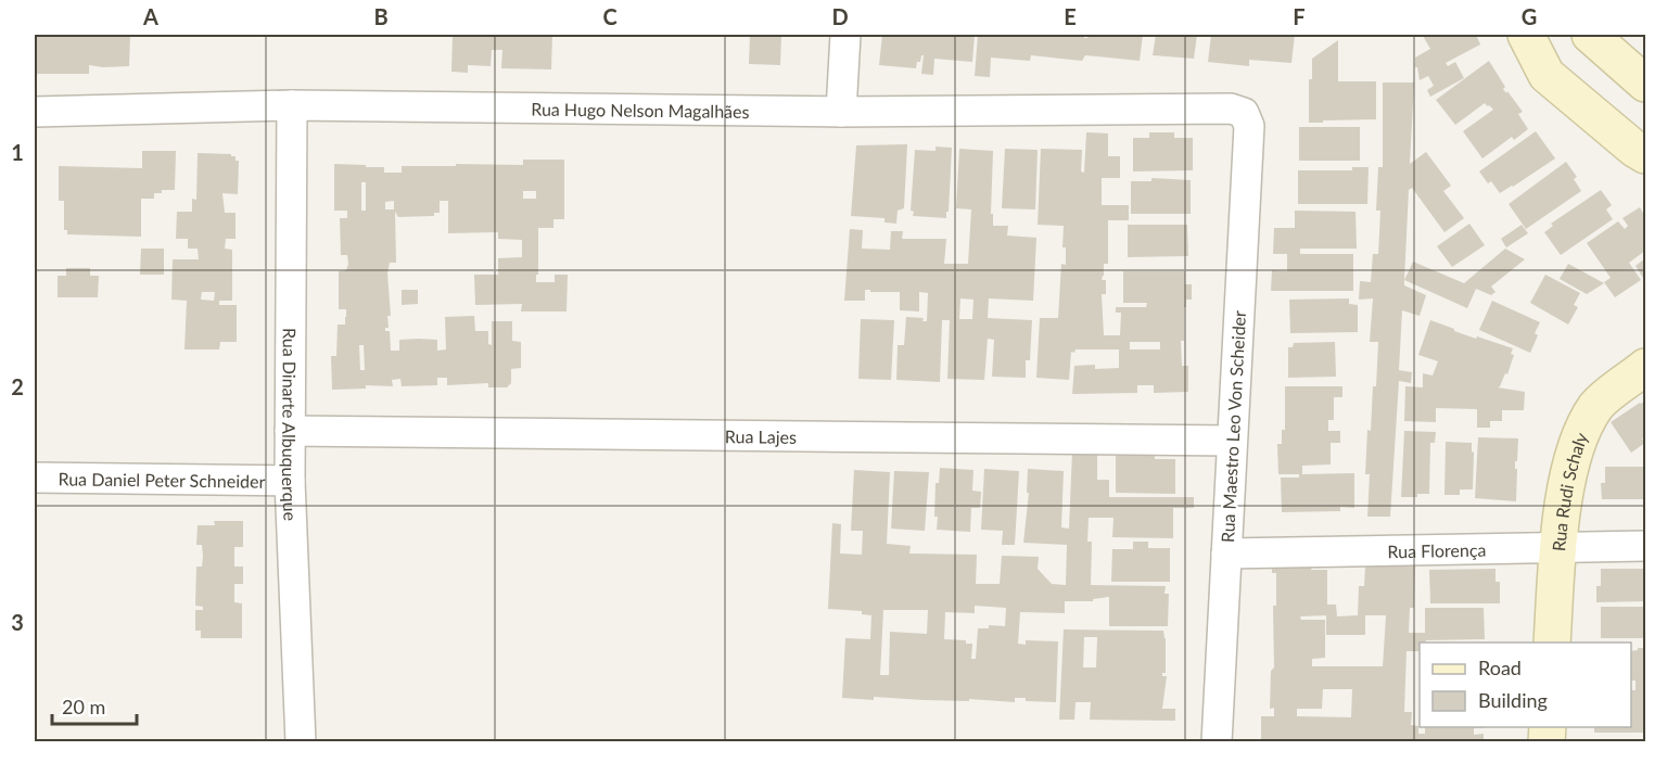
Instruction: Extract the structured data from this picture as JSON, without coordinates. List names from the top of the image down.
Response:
{
  "streets": {
    "street": [
      "Rua Hugo Nelson Magalhães",
      "Rua Dinarte Albuquerque",
      "Rua Maestro Leo Von Scheider",
      "Rua Lajes",
      "Rua Daniel Peter Schneider",
      "Rua Rudi Schaly",
      "Rua Florença"
    ]
  },
  "crossings": [
    ["Rua Hugo Nelson Magalhães", "Rua Dinarte Albuquerque"],
    ["Rua Hugo Nelson Magalhães", "Rua Maestro Leo Von Scheider"],
    ["Rua Dinarte Albuquerque", "Rua Lajes"],
    ["Rua Dinarte Albuquerque", "Rua Daniel Peter Schneider"],
    ["Rua Maestro Leo Von Scheider", "Rua Lajes"],
    ["Rua Maestro Leo Von Scheider", "Rua Florença"],
    ["Rua Rudi Schaly", "Rua Florença"]
  ],
  "legend": ["Road", "Building"],
  "scale_bar": "20 m",
  "grid": {
    "columns": [
      "A",
      "B",
      "C",
      "D",
      "E",
      "F",
      "G"
    ],
    "rows": ["1", "2", "3"]
  }
}
